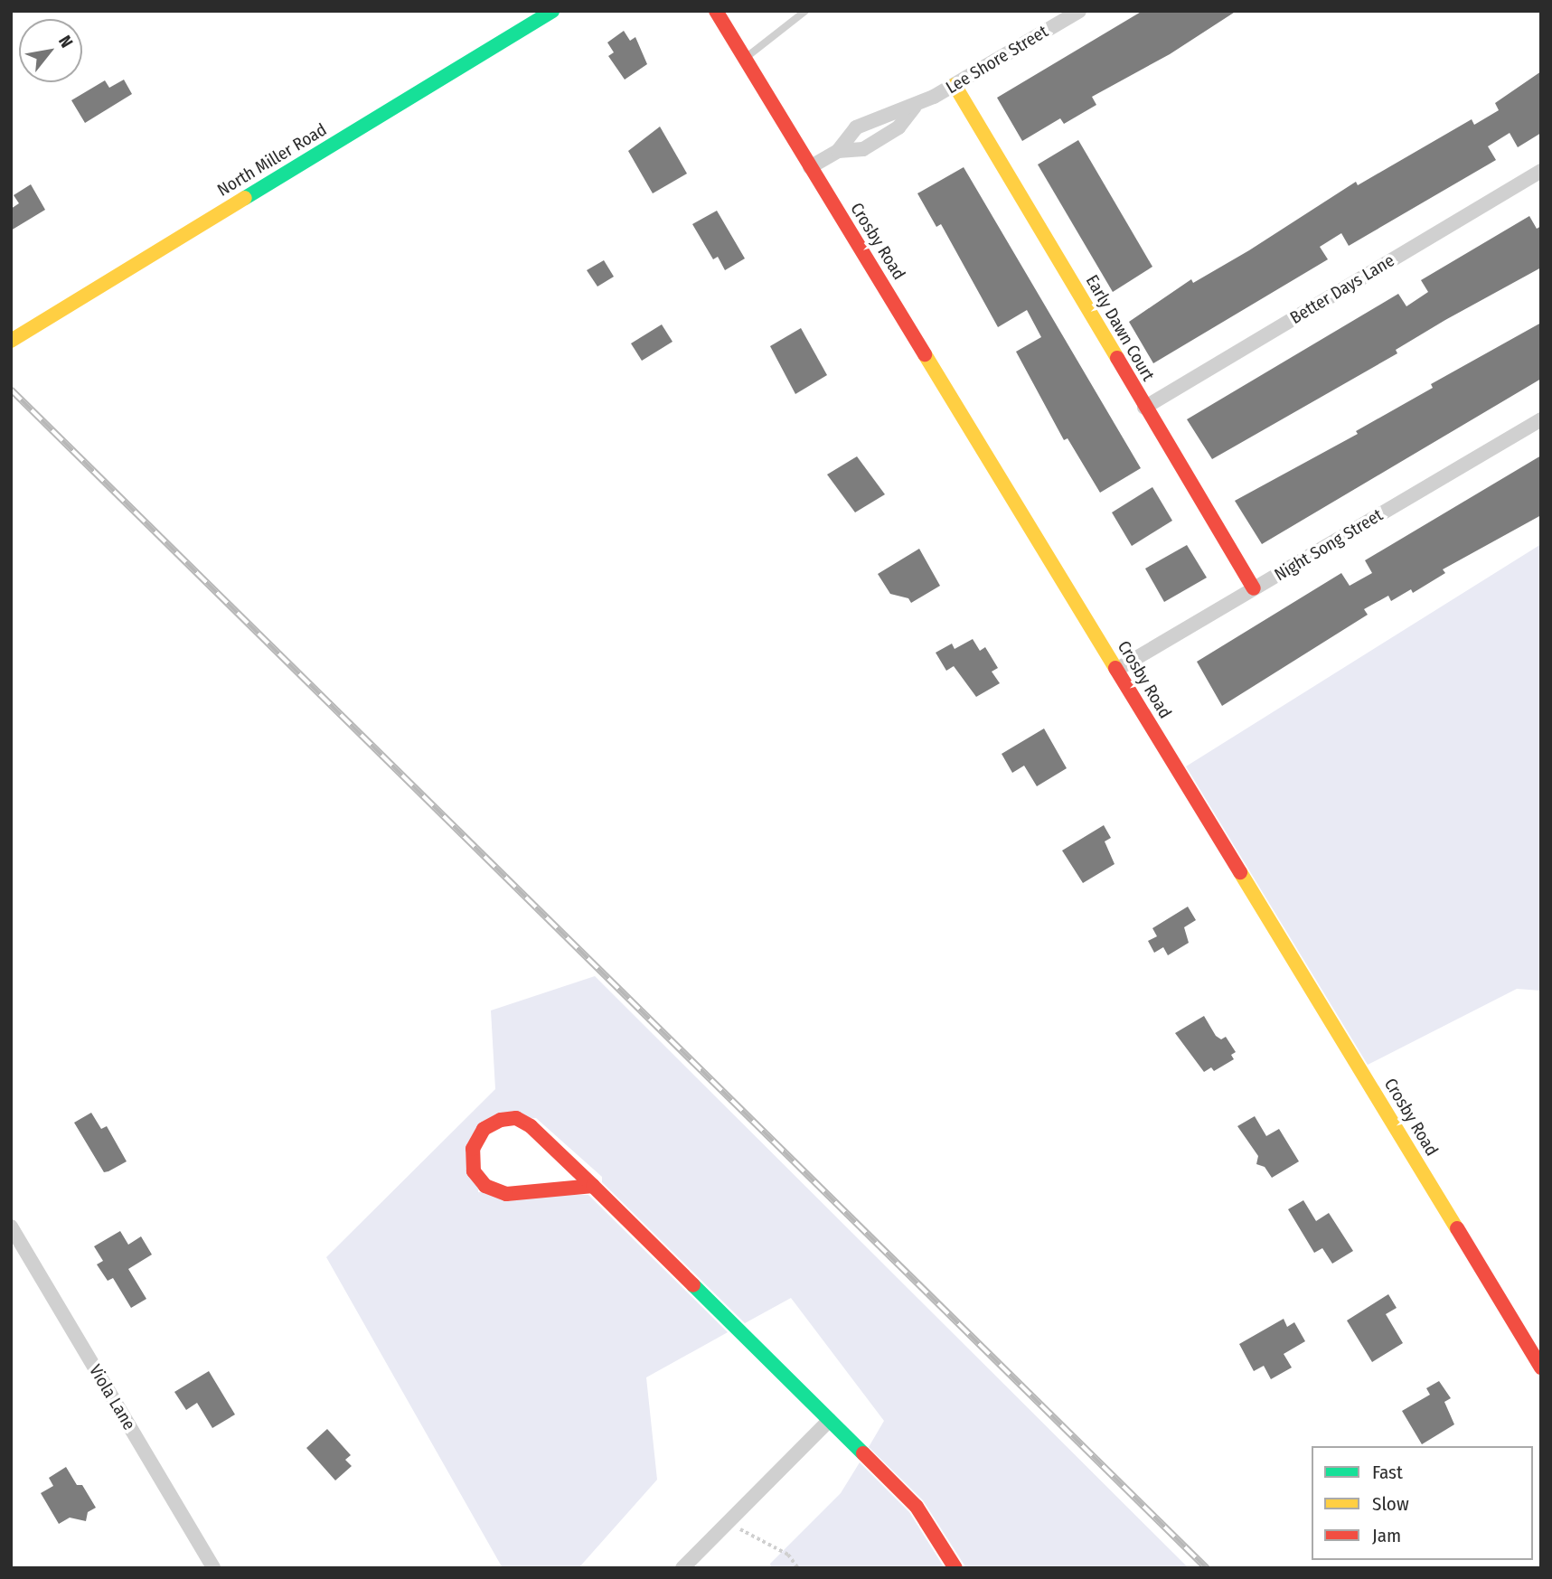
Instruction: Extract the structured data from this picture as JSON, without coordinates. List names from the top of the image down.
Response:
{
  "streets": {
    "street": [
      "Lee Shore Street",
      "North Miller Road",
      "Crosby Road",
      "Better Days Lane",
      "Early Dawn Court",
      "Night Song Street",
      "Viola Lane"
    ]
  },
  "crossings": [
    ["Lee Shore Street", "Early Dawn Court"],
    ["Crosby Road", "Night Song Street"],
    ["Better Days Lane", "Early Dawn Court"],
    ["Early Dawn Court", "Night Song Street"]
  ],
  "legend": ["Fast", "Slow", "Jam"],
  "north": "top right"
}
